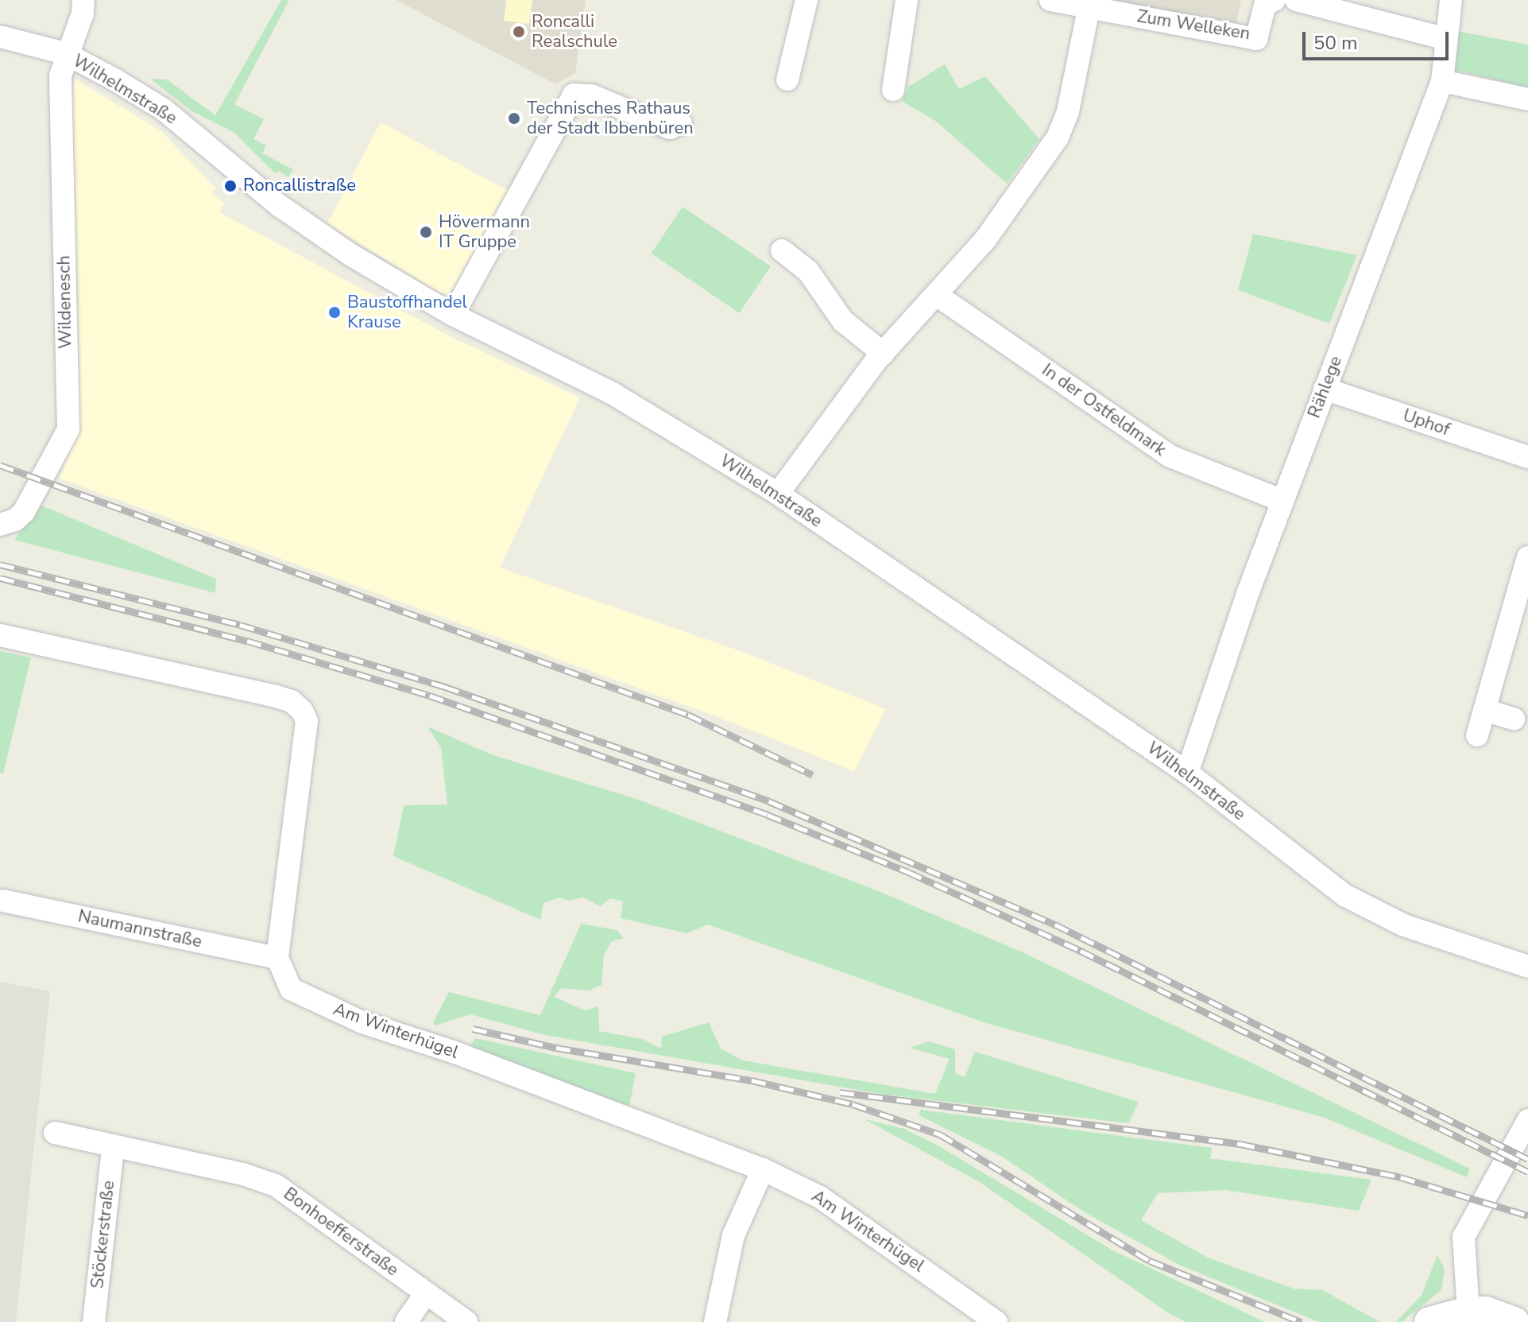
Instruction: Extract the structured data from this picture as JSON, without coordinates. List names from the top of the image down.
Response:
{
  "streets": {
    "street": [
      "Zum Welleken",
      "Wilhelmstraße",
      "Wildenesch",
      "Rählege",
      "In der Ostfeldmark",
      "Uphof",
      "Naumannstraße",
      "Am Winterhügel",
      "Bonhoefferstraße",
      "Stöckerstraße"
    ]
  },
  "crossings": [
    ["Wilhelmstraße", "Wildenesch"],
    ["Wilhelmstraße", "Rählege"],
    ["Rählege", "In der Ostfeldmark"],
    ["Rählege", "Uphof"],
    ["Naumannstraße", "Am Winterhügel"],
    ["Bonhoefferstraße", "Stöckerstraße"]
  ],
  "places": [
    "Roncalli Realschule",
    "Technisches Rathaus der Stadt Ibbenbüren",
    "Roncallistraße",
    "Hövermann IT Gruppe",
    "Baustoffhandel Krause"
  ],
  "scale_bar": "50 m"
}
